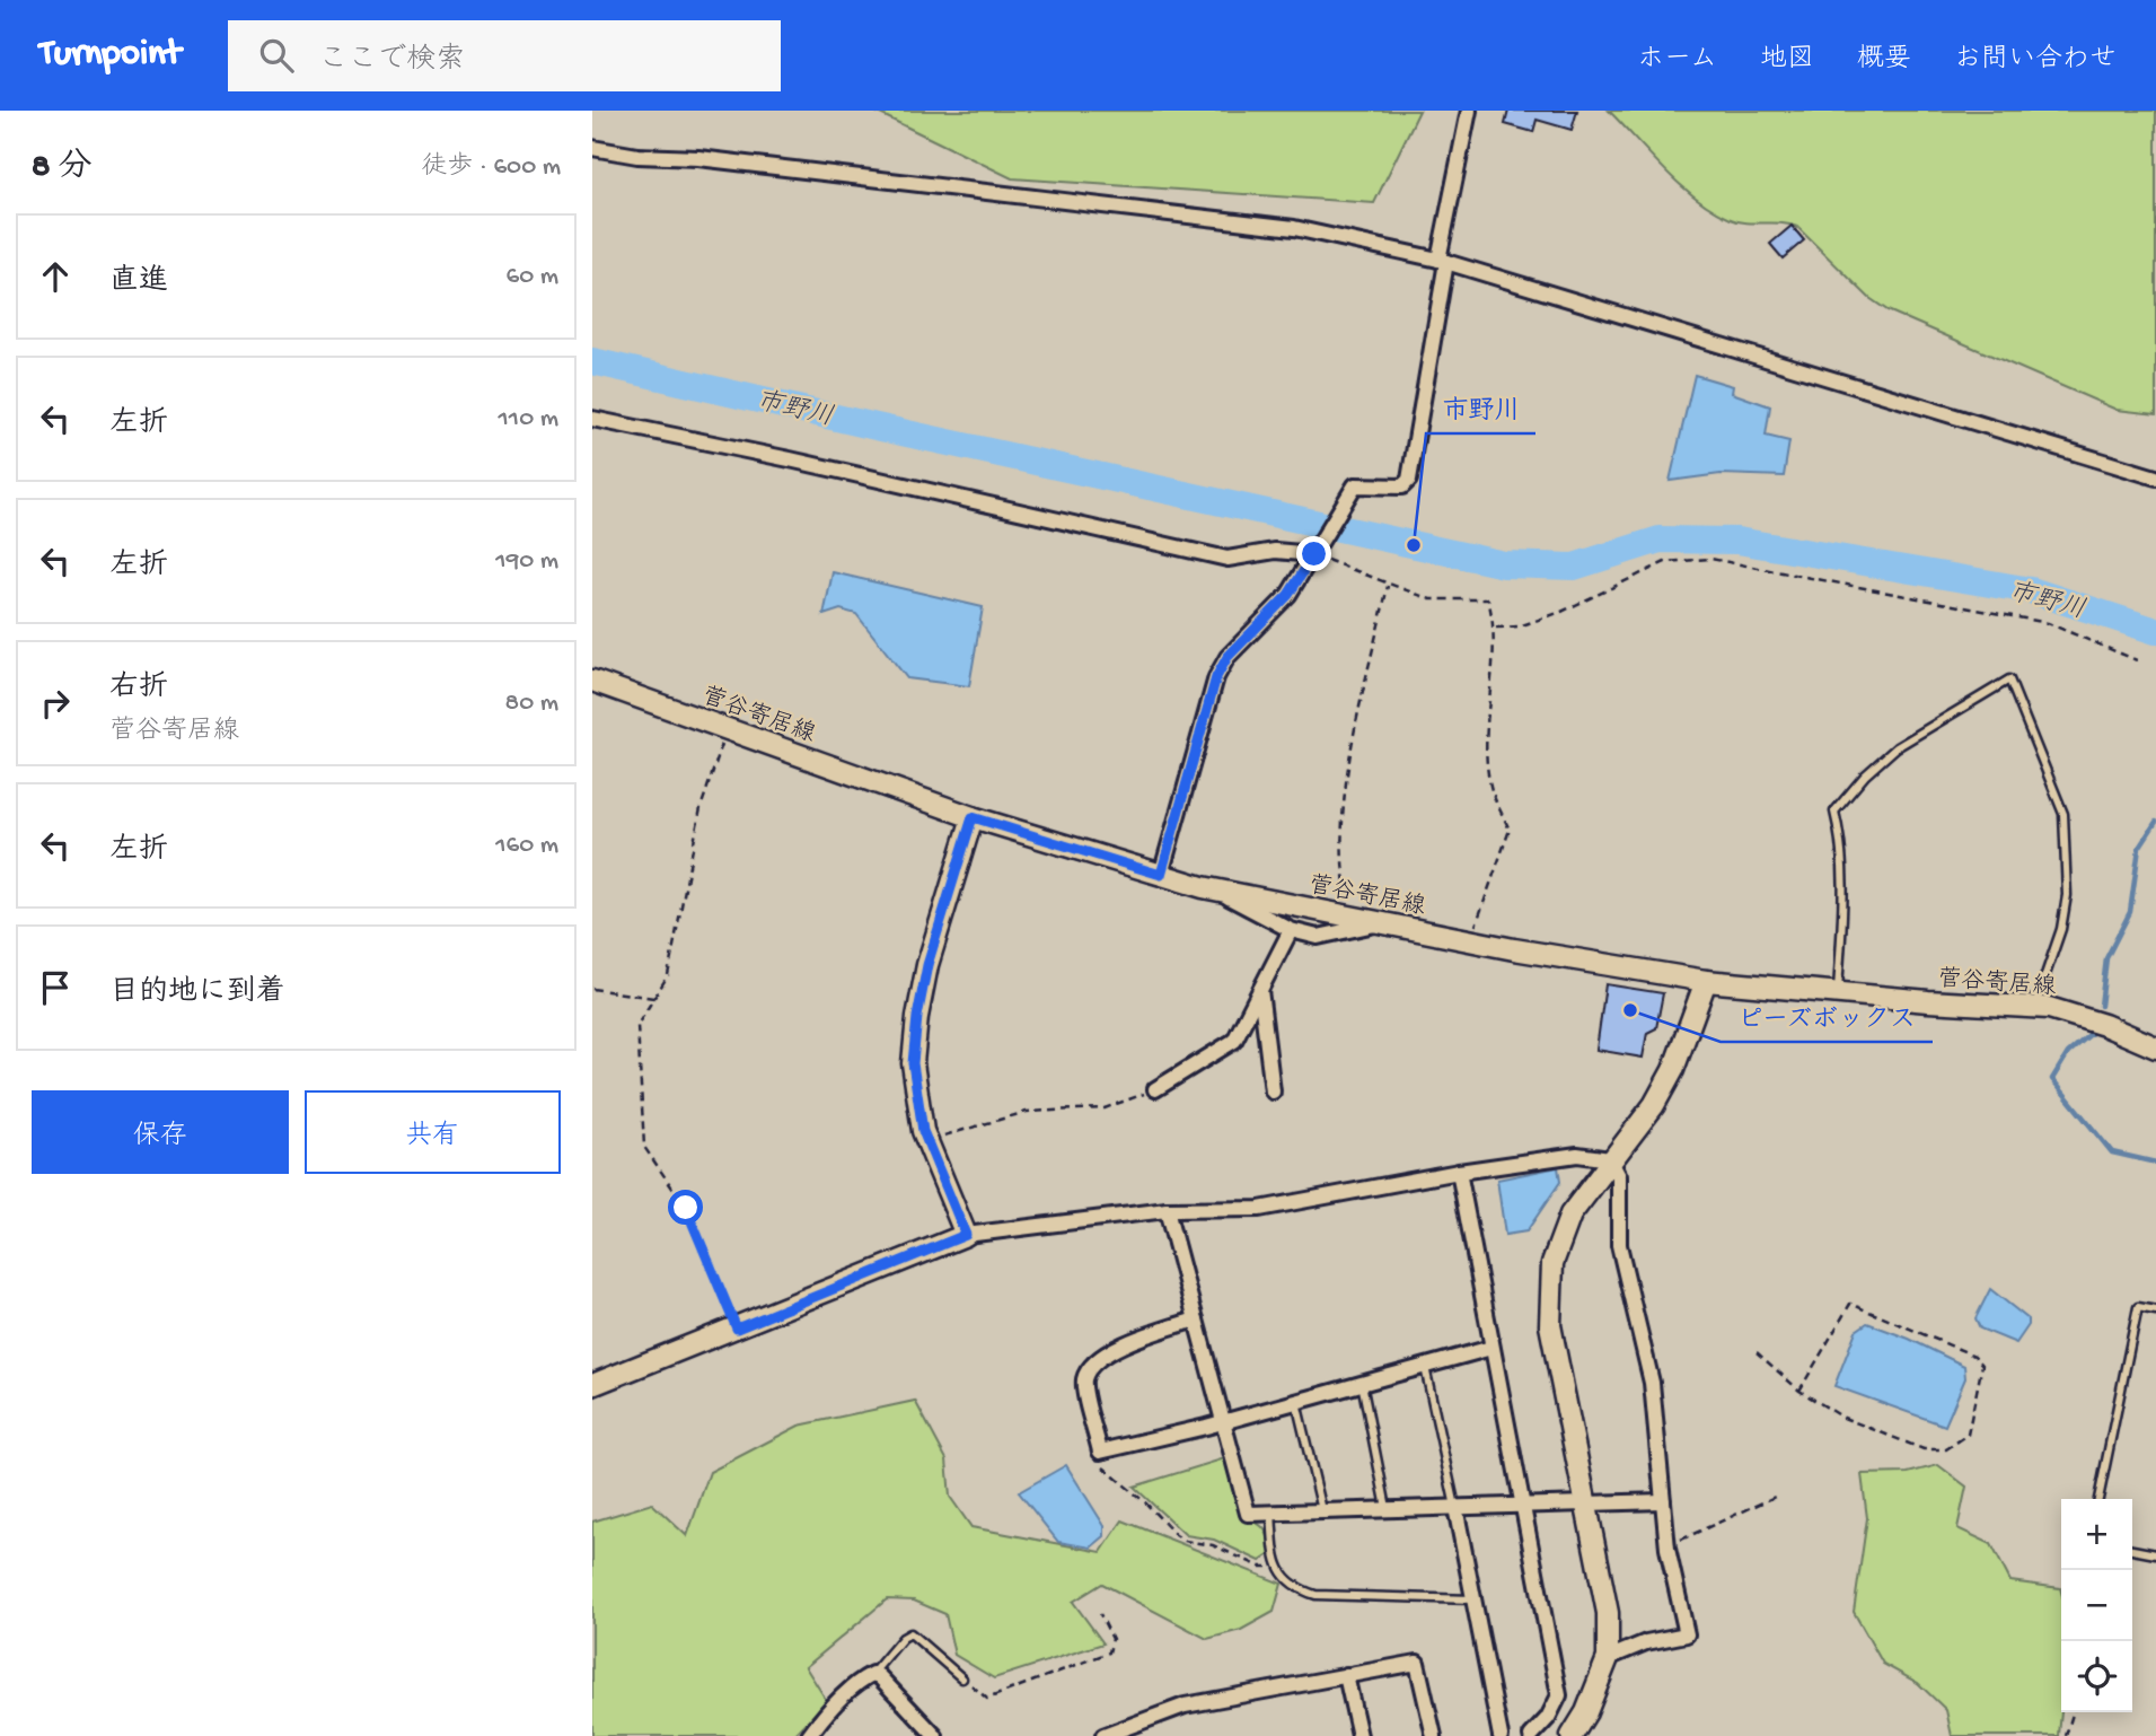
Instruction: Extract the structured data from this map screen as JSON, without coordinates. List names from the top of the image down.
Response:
{
  "streets": {
    "street": ["菅谷寄居線"]
  },
  "water": ["市野川"],
  "places": ["市野川", "ピーズボックス"],
  "page": {
    "header": "Turnpoint",
    "search": "ここで検索",
    "nav": [
      "ホーム",
      "地図",
      "概要",
      "お問い合わせ"
    ],
    "heading": ["8 分", "徒歩 · 600 m"],
    "list": [
      ["直進", "60 m"],
      ["左折", "110 m"],
      ["左折", "190 m"],
      ["右折", "菅谷寄居線", "80 m"],
      ["左折", "160 m"],
      "目的地に到着"
    ],
    "buttons": ["保存", "共有"],
    "map_buttons": ["+", "−"]
  }
}
